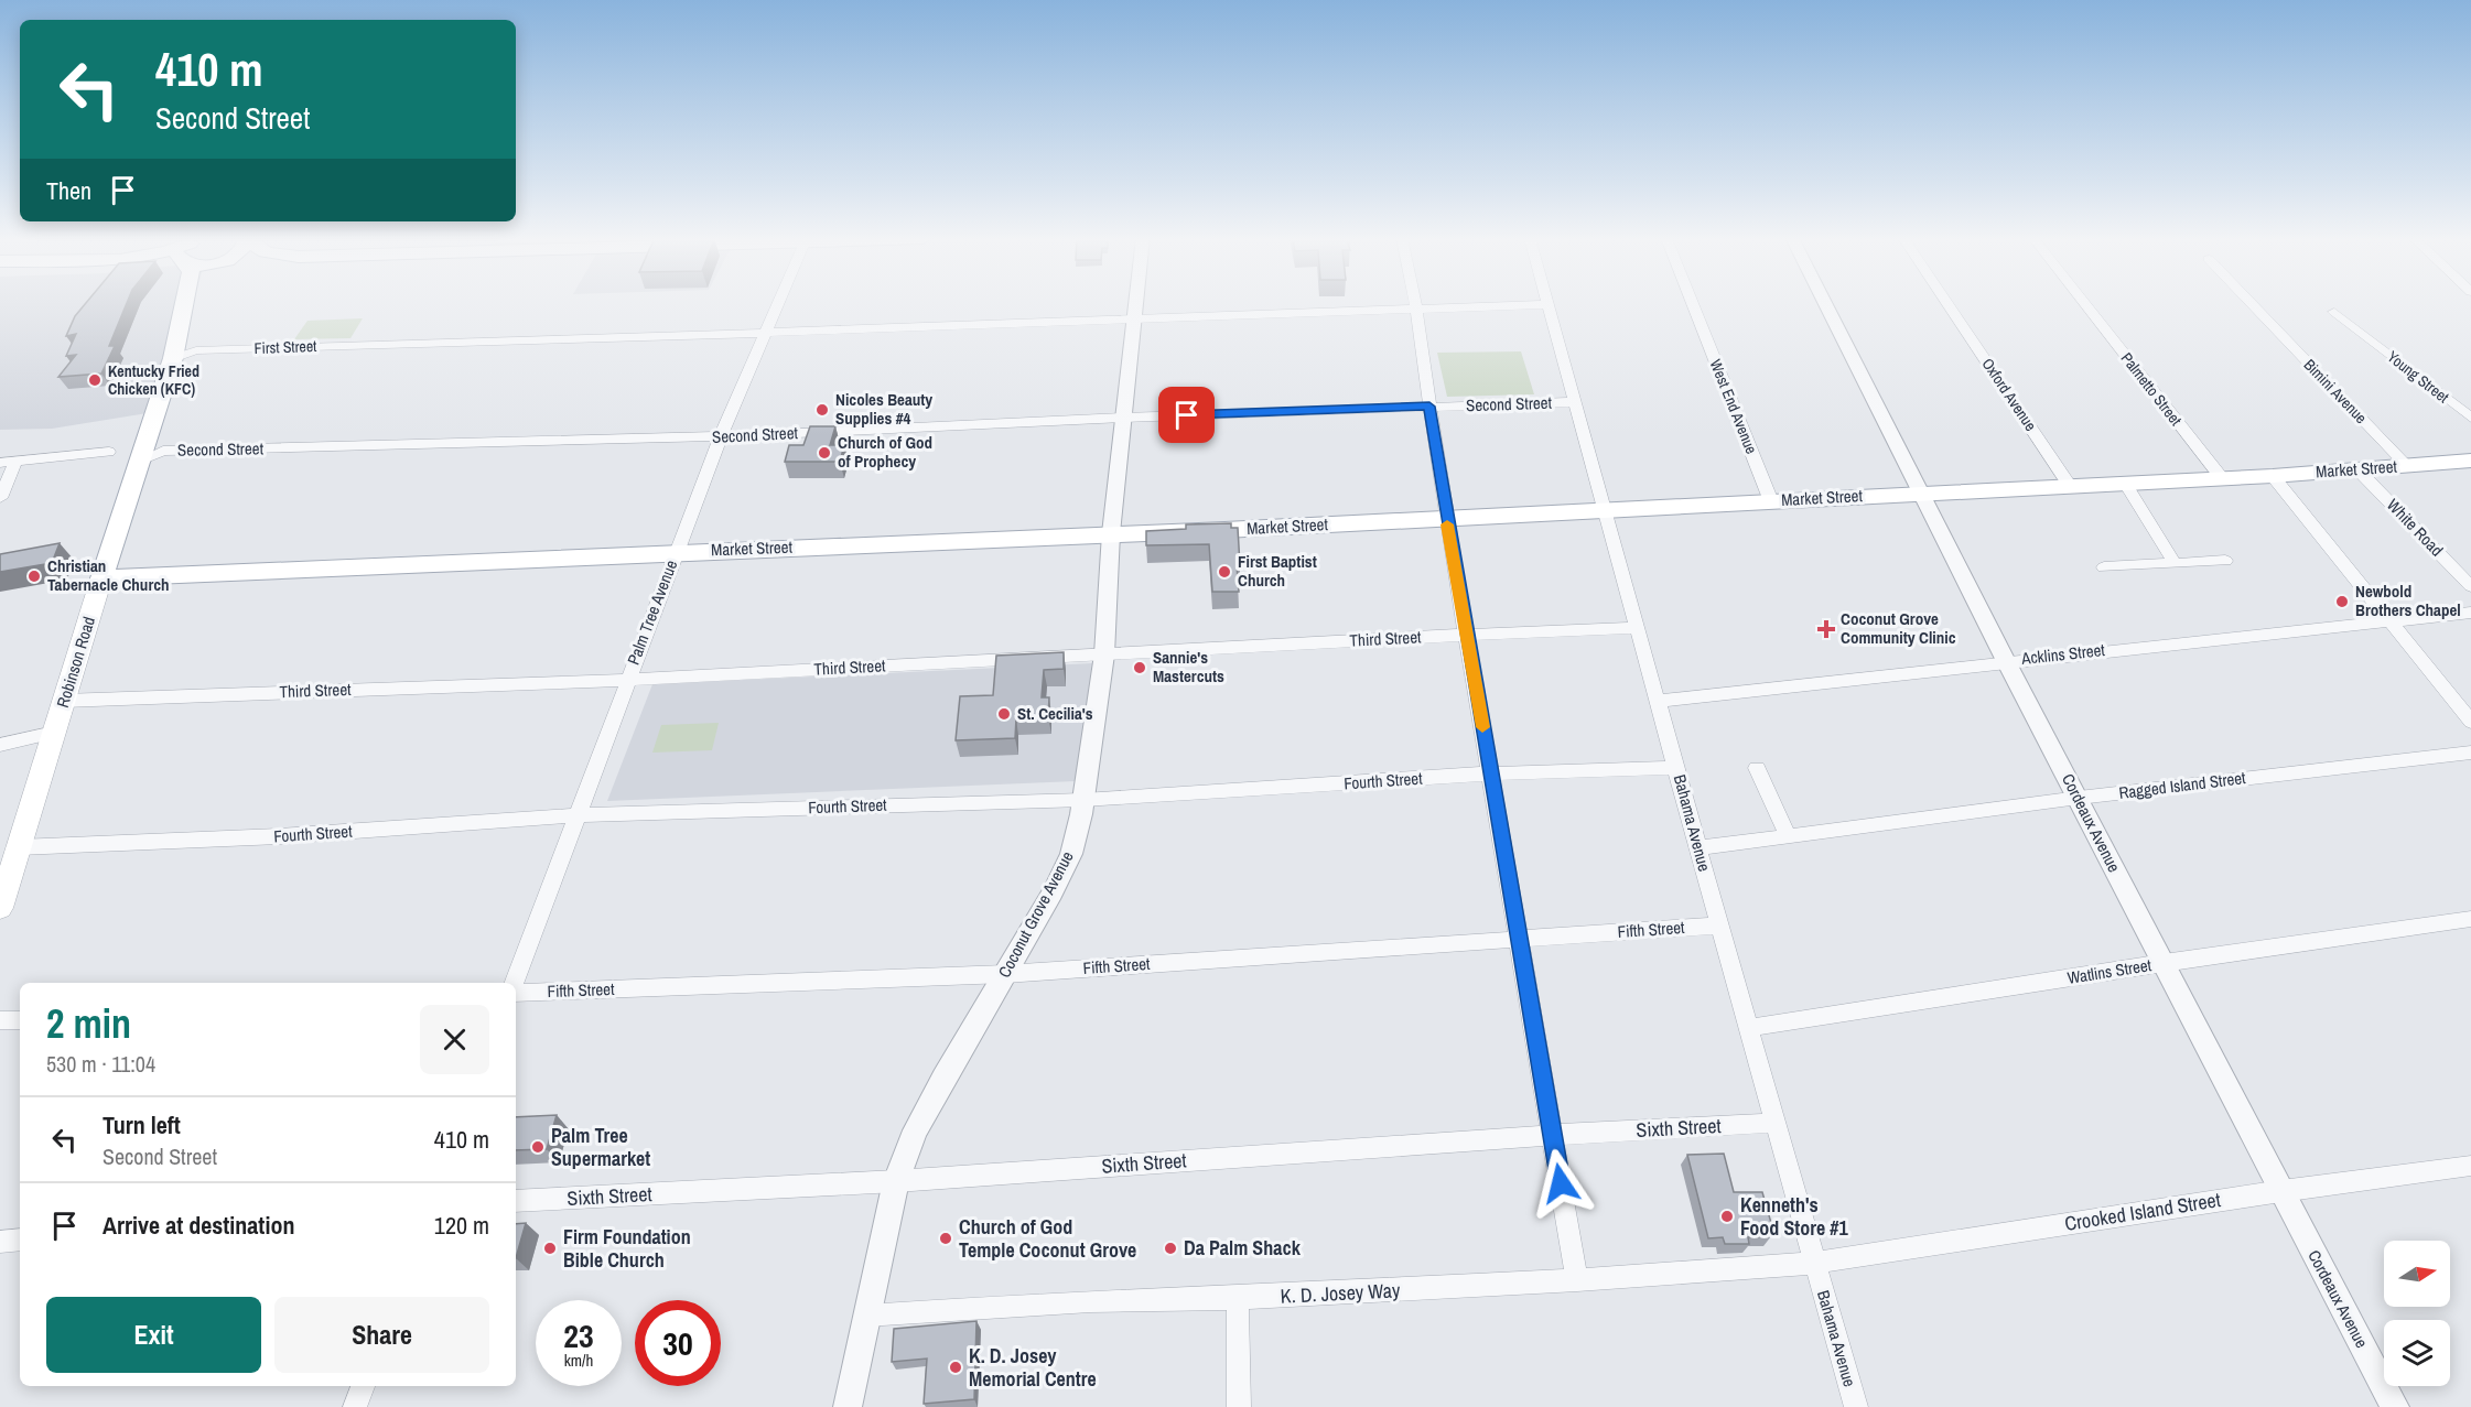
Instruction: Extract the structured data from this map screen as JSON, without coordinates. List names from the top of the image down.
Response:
{
  "streets": {
    "main road": ["Market Street", "Robinson Road"],
    "street": [
      "First Street",
      "Young Street",
      "Palmetto Street",
      "Bimini Avenue",
      "Oxford Avenue",
      "Second Street",
      "West End Avenue",
      "White Road",
      "Palm Tree Avenue",
      "Third Street",
      "Acklins Street",
      "Fourth Street",
      "Ragged Island Street",
      "Bahama Avenue",
      "Cordeaux Avenue",
      "Coconut Grove Avenue",
      "Fifth Street",
      "Watlins Street",
      "Sixth Street",
      "Crooked Island Street",
      "K. D. Josey Way"
    ]
  },
  "crossings": [
    ["First Street", "Palm Tree Avenue"],
    ["First Street", "Robinson Road"],
    ["First Street", "Bahama Avenue"],
    ["First Street", "Coconut Grove Avenue"],
    ["Palmetto Street", "Market Street"],
    ["Bimini Avenue", "Market Street"],
    ["Oxford Avenue", "Market Street"],
    ["Second Street", "Palm Tree Avenue"],
    ["Second Street", "Robinson Road"],
    ["Second Street", "Bahama Avenue"],
    ["Second Street", "Coconut Grove Avenue"],
    ["West End Avenue", "Market Street"],
    ["Market Street", "White Road"],
    ["Market Street", "Palm Tree Avenue"],
    ["Market Street", "Robinson Road"],
    ["Market Street", "Bahama Avenue"],
    ["Market Street", "Cordeaux Avenue"],
    ["Market Street", "Coconut Grove Avenue"],
    ["Palm Tree Avenue", "Third Street"],
    ["Palm Tree Avenue", "Fourth Street"],
    ["Third Street", "Robinson Road"],
    ["Third Street", "Bahama Avenue"],
    ["Third Street", "Coconut Grove Avenue"],
    ["Acklins Street", "Bahama Avenue"],
    ["Acklins Street", "Cordeaux Avenue"],
    ["Robinson Road", "Fourth Street"],
    ["Fourth Street", "Bahama Avenue"],
    ["Fourth Street", "Coconut Grove Avenue"],
    ["Ragged Island Street", "Bahama Avenue"],
    ["Ragged Island Street", "Cordeaux Avenue"],
    ["Bahama Avenue", "Fifth Street"],
    ["Bahama Avenue", "Watlins Street"],
    ["Bahama Avenue", "Sixth Street"],
    ["Bahama Avenue", "Crooked Island Street"],
    ["Bahama Avenue", "K. D. Josey Way"],
    ["Cordeaux Avenue", "Watlins Street"],
    ["Cordeaux Avenue", "Crooked Island Street"],
    ["Coconut Grove Avenue", "Fifth Street"],
    ["Coconut Grove Avenue", "Sixth Street"],
    ["Coconut Grove Avenue", "K. D. Josey Way"],
    ["Crooked Island Street", "K. D. Josey Way"]
  ],
  "places": {
    "other": [
      "Kentucky Fried Chicken (KFC)",
      "Nicoles Beauty Supplies #4",
      "Church of God of Prophecy",
      "First Baptist Church",
      "Christian Tabernacle Church",
      "Newbold Brothers Chapel",
      "Sannie's Mastercuts",
      "St. Cecilia's",
      "Palm Tree Supermarket",
      "Kenneth's Food Store #1",
      "Church of God Temple Coconut Grove",
      "Firm Foundation Bible Church",
      "Da Palm Shack",
      "K. D. Josey Memorial Centre"
    ],
    "health": ["Coconut Grove Community Clinic"]
  },
  "north": "right",
  "page": {
    "turn": ["410 m", "Second Street"],
    "then": "Then",
    "heading": ["2 min", "530 m · 11:04"],
    "list": [
      {
        "name": "Turn left",
        "note": "Second Street",
        "value": "410 m"
      },
      {
        "name": "Arrive at destination",
        "value": "120 m"
      }
    ],
    "buttons": ["Exit", "Share"],
    "speed": "23 km/h",
    "limit": "30"
  }
}
